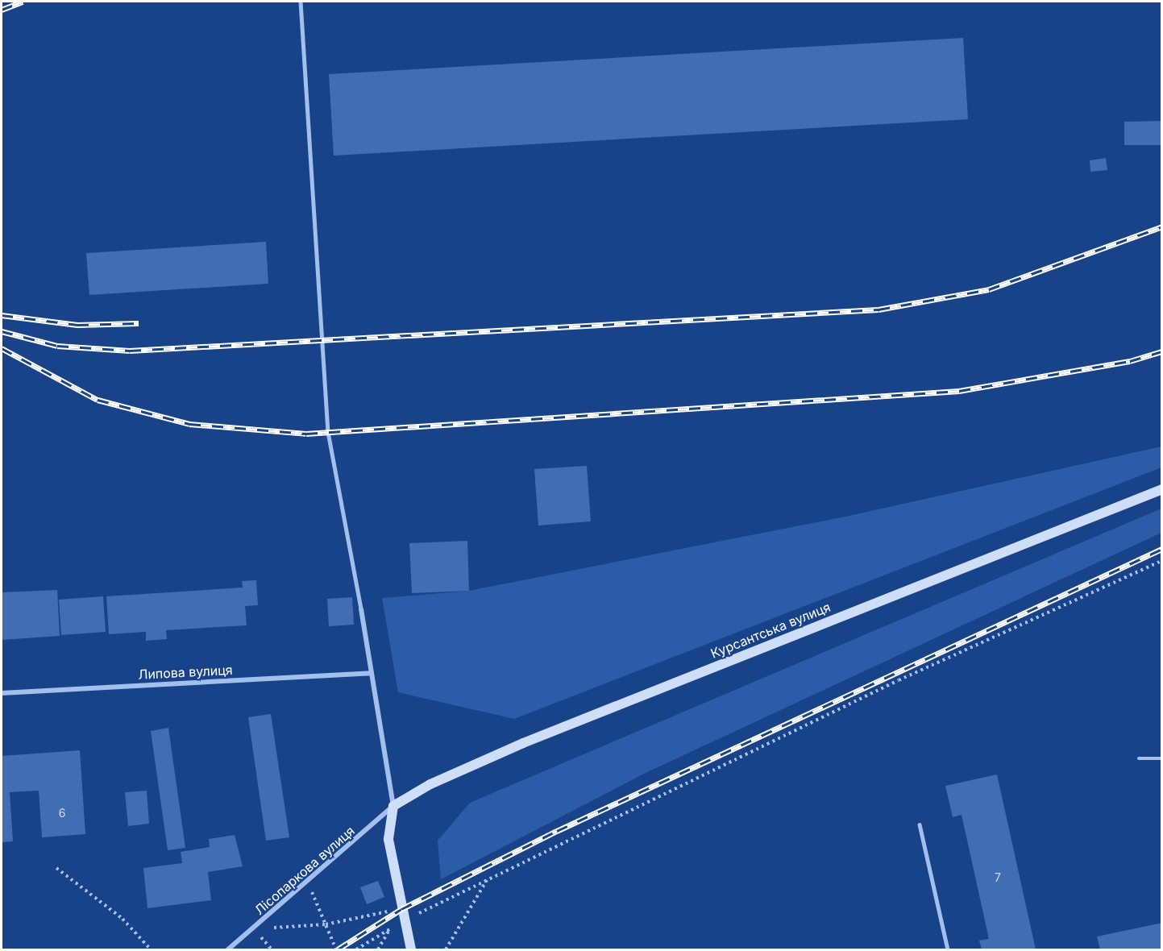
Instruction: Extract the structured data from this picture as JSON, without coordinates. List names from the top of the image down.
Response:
{
  "streets": {
    "street": ["Курсантська вулиця", "Липова вулиця", "Лісопаркова вулиця"]
  },
  "crossings": [
    ["Курсантська вулиця", "Лісопаркова вулиця"]
  ],
  "house_numbers": ["6", "7"]
}
